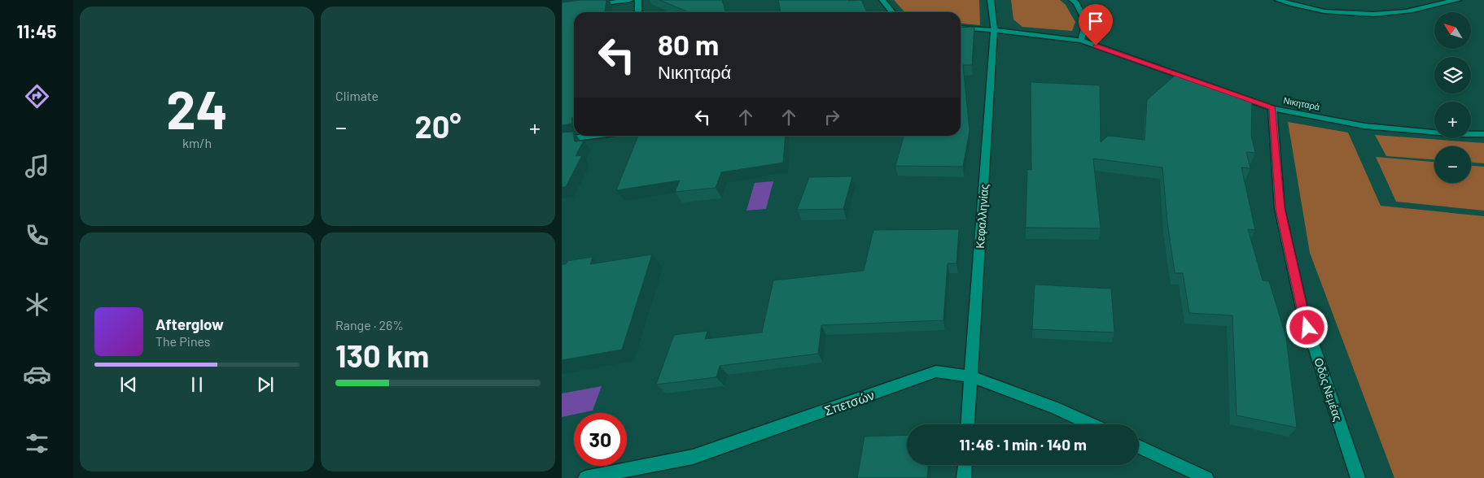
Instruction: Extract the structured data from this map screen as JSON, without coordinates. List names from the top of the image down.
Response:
{
  "streets": {
    "street": [
      "Νικηταρά",
      "Κεφαλληνίας",
      "Οδóς Νεμέας",
      "Σπετσών"
    ]
  },
  "crossings": [
    ["Νικηταρά", "Κεφαλληνίας"],
    ["Νικηταρά", "Οδóς Νεμέας"],
    ["Κεφαλληνίας", "Σπετσών"]
  ],
  "north": "top left",
  "page": {
    "tabs": "11:45",
    "tile": [
      ["24", "km/h"],
      "Climate",
      ["Range · 26%", "130 km"]
    ],
    "map_buttons": ["+", "−"],
    "turn": ["80 m", "Νικηταρά"],
    "heat": ["−", "20°", "+"],
    "song": ["Afterglow", "The Pines"],
    "limit": "30",
    "trip": "11:46 · 1 min · 140 m"
  }
}
